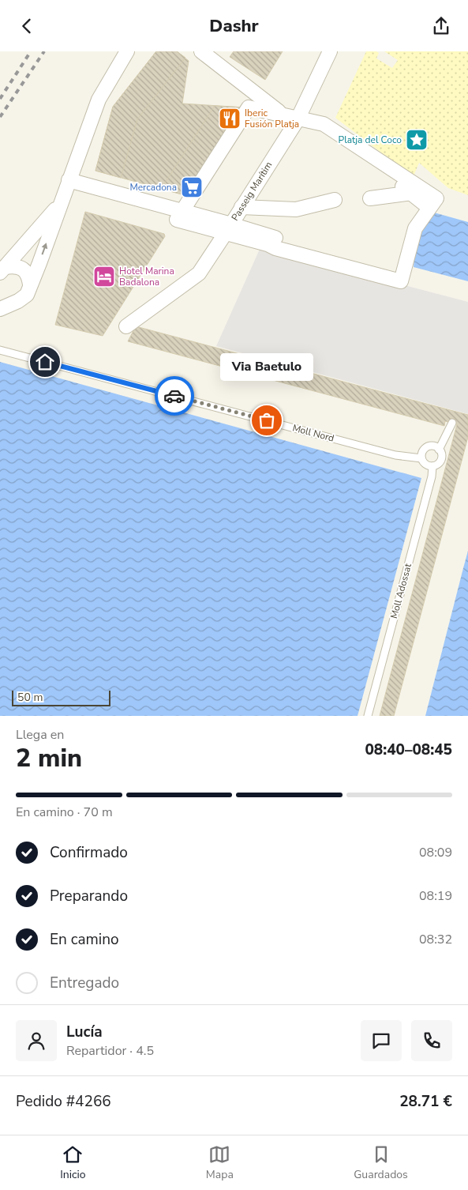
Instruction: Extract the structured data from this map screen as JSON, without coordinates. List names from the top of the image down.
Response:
{
  "streets": {
    "street": ["Passeig Marítim"],
    "lane": ["Moll Nord", "Moll Adossat"]
  },
  "crossings": [
    ["Moll Nord", "Moll Adossat"]
  ],
  "places": {
    "restaurant": ["Iberic Fusión Platja"],
    "place": ["Platja del Coco"],
    "supermarket": ["Mercadona"],
    "hotel": ["Hotel Marina Badalona"],
    "other": ["Via Baetulo"]
  },
  "scale_bar": "50 m",
  "page": {
    "header": "Dashr",
    "bubble": "Via Baetulo",
    "scale": "50 m",
    "heading": ["2 min", "Llega en", "08:40–08:45"],
    "panel": [
      "Lucía",
      "Repartidor · 4.5",
      "Pedido #4266",
      "28.71 €"
    ],
    "bar": "En camino · 70 m",
    "list": [
      ["Confirmado", "08:09"],
      ["Preparando", "08:19"],
      ["En camino", "08:32"],
      "Entregado"
    ],
    "tabs": ["Inicio", "Mapa", "Guardados"]
  }
}
